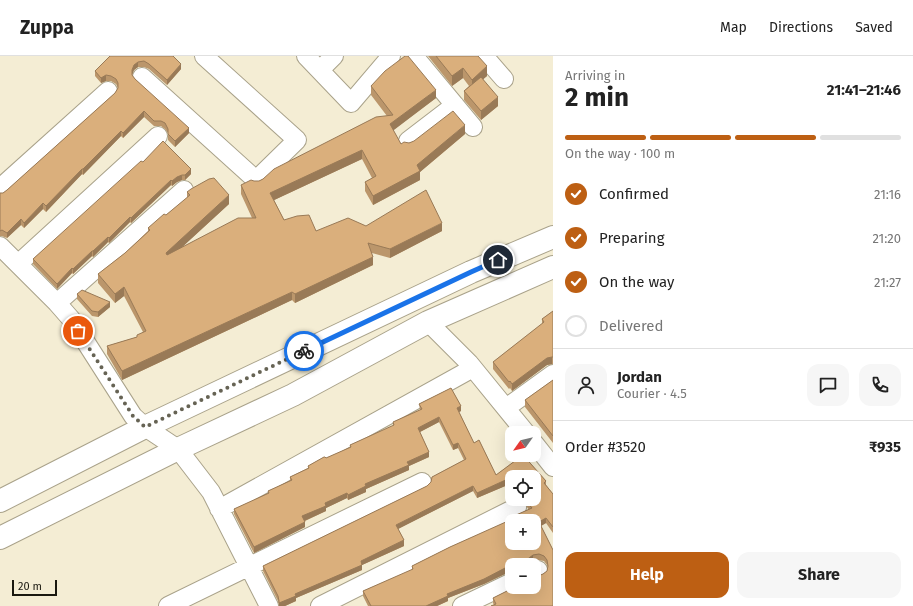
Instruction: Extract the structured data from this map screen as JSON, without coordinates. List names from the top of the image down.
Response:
{
  "scale_bar": "20 m",
  "north": "bottom left",
  "page": {
    "header": "Zuppa",
    "nav": ["Map", "Directions", "Saved"],
    "heading": ["2 min", "Arriving in", "21:41–21:46"],
    "panel": [
      "Jordan",
      "Courier · 4.5",
      "Order #3520",
      "₹935"
    ],
    "bar": "On the way · 100 m",
    "list": [
      ["Confirmed", "21:16"],
      ["Preparing", "21:20"],
      ["On the way", "21:27"],
      "Delivered"
    ],
    "map_buttons": ["+", "−"],
    "buttons": ["Help", "Share"],
    "scale": "20 m"
  }
}
